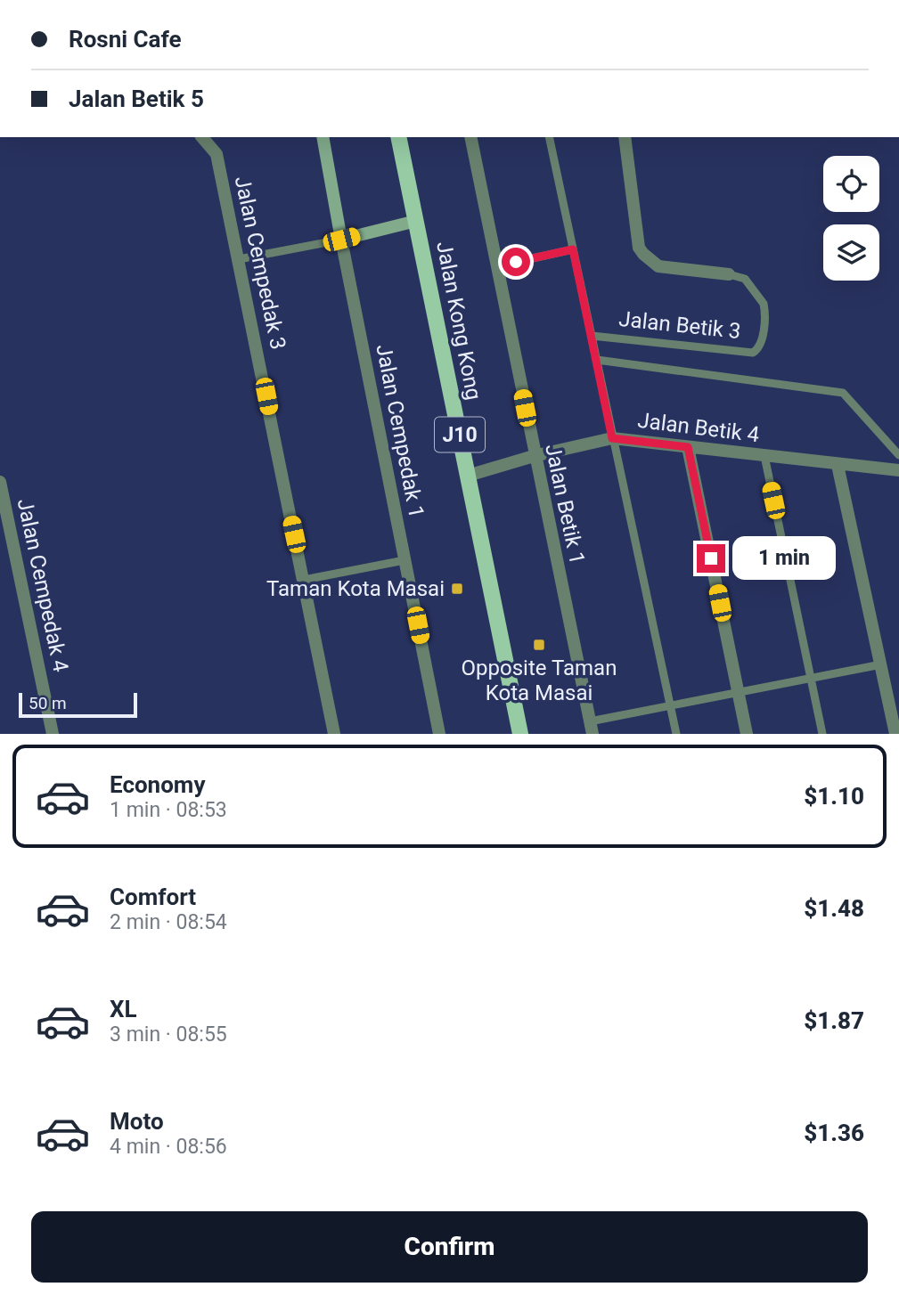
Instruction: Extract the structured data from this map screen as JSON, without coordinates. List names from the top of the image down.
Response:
{
  "streets": {
    "main road": ["Jalan Kong Kong", "J10"],
    "street": [
      "Jalan Cempedak 3",
      "Jalan Betik 3",
      "Jalan Betik 4",
      "Jalan Cempedak 1",
      "Jalan Betik 1",
      "Jalan Cempedak 4"
    ]
  },
  "crossings": [
    ["Jalan Kong Kong", "Jalan Betik 4"],
    ["Jalan Betik 4", "Jalan Betik 1"]
  ],
  "places": {
    "transit": ["Taman Kota Masai", "Opposite Taman Kota Masai"]
  },
  "scale_bar": "50 m",
  "page": {
    "banner": ["Rosni Cafe", "Jalan Betik 5"],
    "bubble": "1 min",
    "scale": "50 m",
    "list": [
      {
        "name": "Economy",
        "note": "1 min · 08:53",
        "value": "$1.10"
      },
      {
        "name": "Comfort",
        "note": "2 min · 08:54",
        "value": "$1.48"
      },
      {
        "name": "XL",
        "note": "3 min · 08:55",
        "value": "$1.87"
      },
      {
        "name": "Moto",
        "note": "4 min · 08:56",
        "value": "$1.36"
      }
    ],
    "buttons": "Confirm"
  }
}
